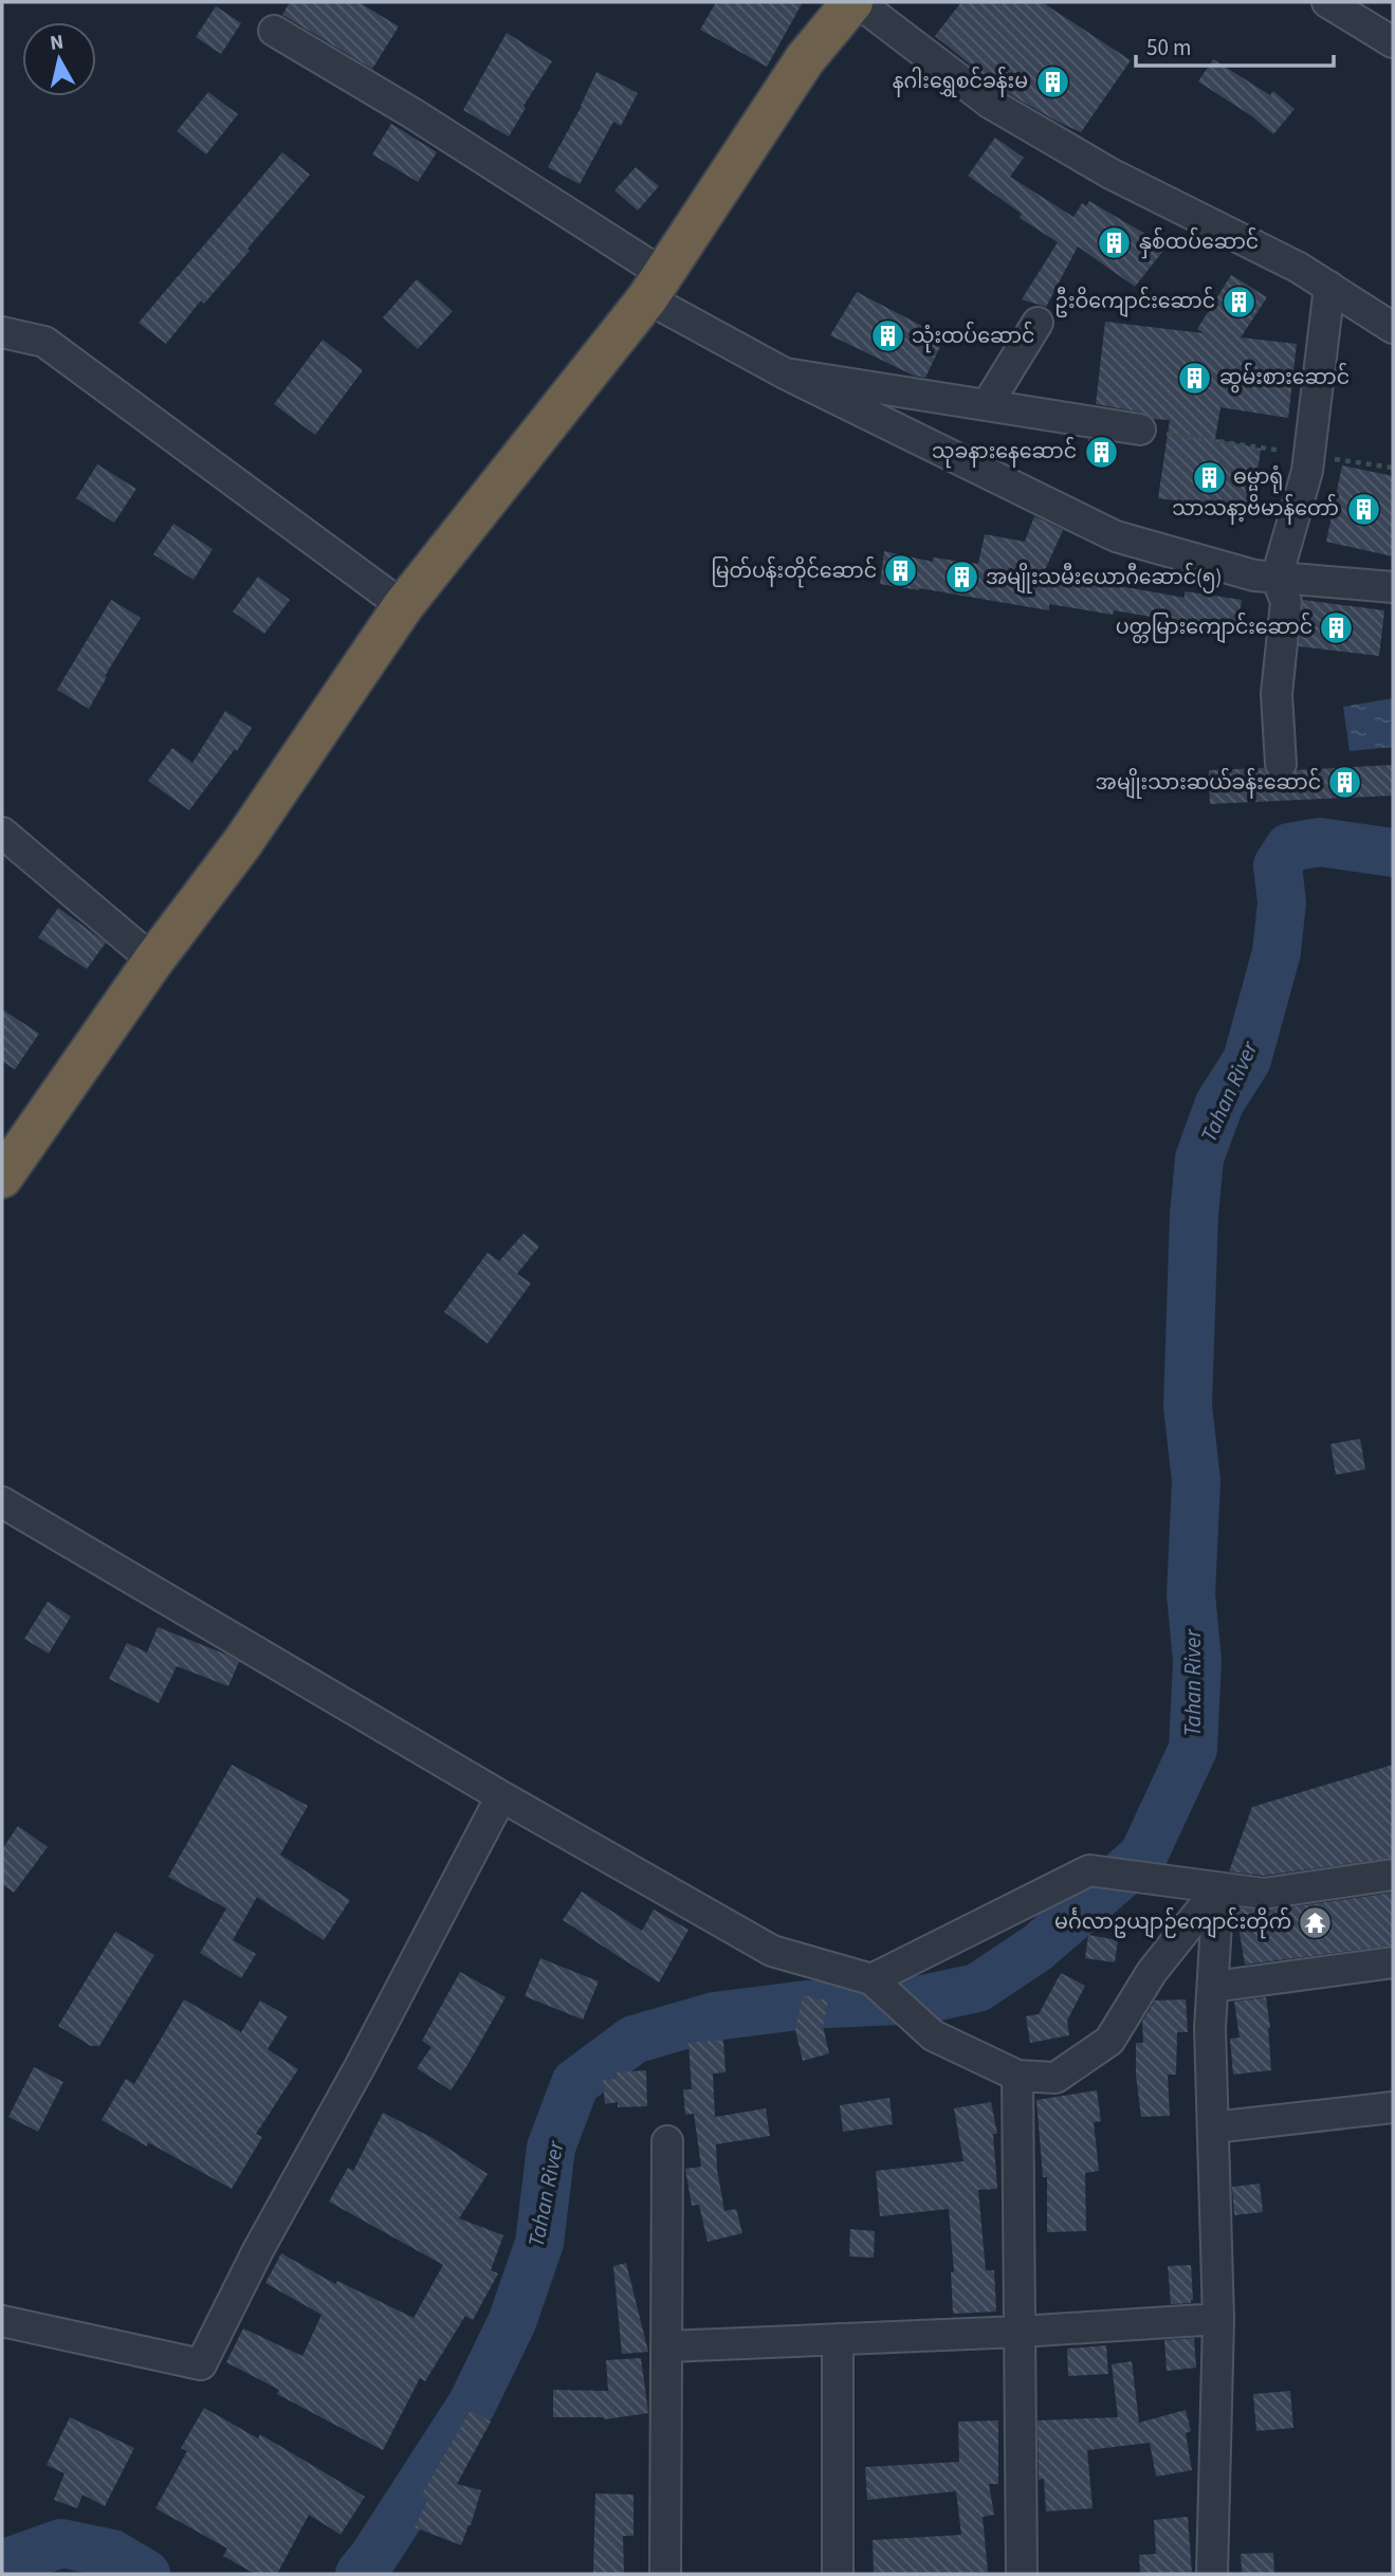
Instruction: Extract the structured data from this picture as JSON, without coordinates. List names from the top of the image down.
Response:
{
  "water": ["Tahan River"],
  "places": {
    "building": [
      "နဂါးရွှေစင်ခန်းမ",
      "နှစ်ထပ်ဆောင်",
      "ဦးဝိကျောင်းဆောင်",
      "သုံးထပ်ဆောင်",
      "ဆွမ်းစားဆောင်",
      "သုခနားနေဆောင်",
      "ဓမ္မာရုံ",
      "သာသနာ့ဗိမာန်တော်",
      "မြတ်ပန်းတိုင်ဆောင်",
      "အမျိုးသမီးယောဂီဆောင်(၅)",
      "ပတ္တမြားကျောင်းဆောင်",
      "အမျိုးသားဆယ်ခန်းဆောင်"
    ],
    "temple": ["မင်္ဂလာဥယျာဉ်ကျောင်းတိုက်"]
  },
  "scale_bar": "50 m",
  "north": "top"
}
